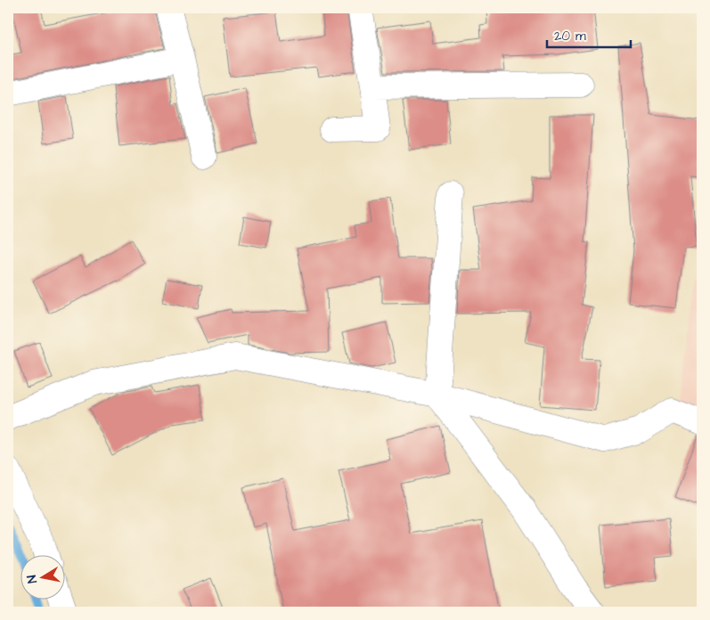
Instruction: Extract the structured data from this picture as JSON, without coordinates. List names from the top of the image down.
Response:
{
  "scale_bar": "20 m",
  "north": "left"
}
